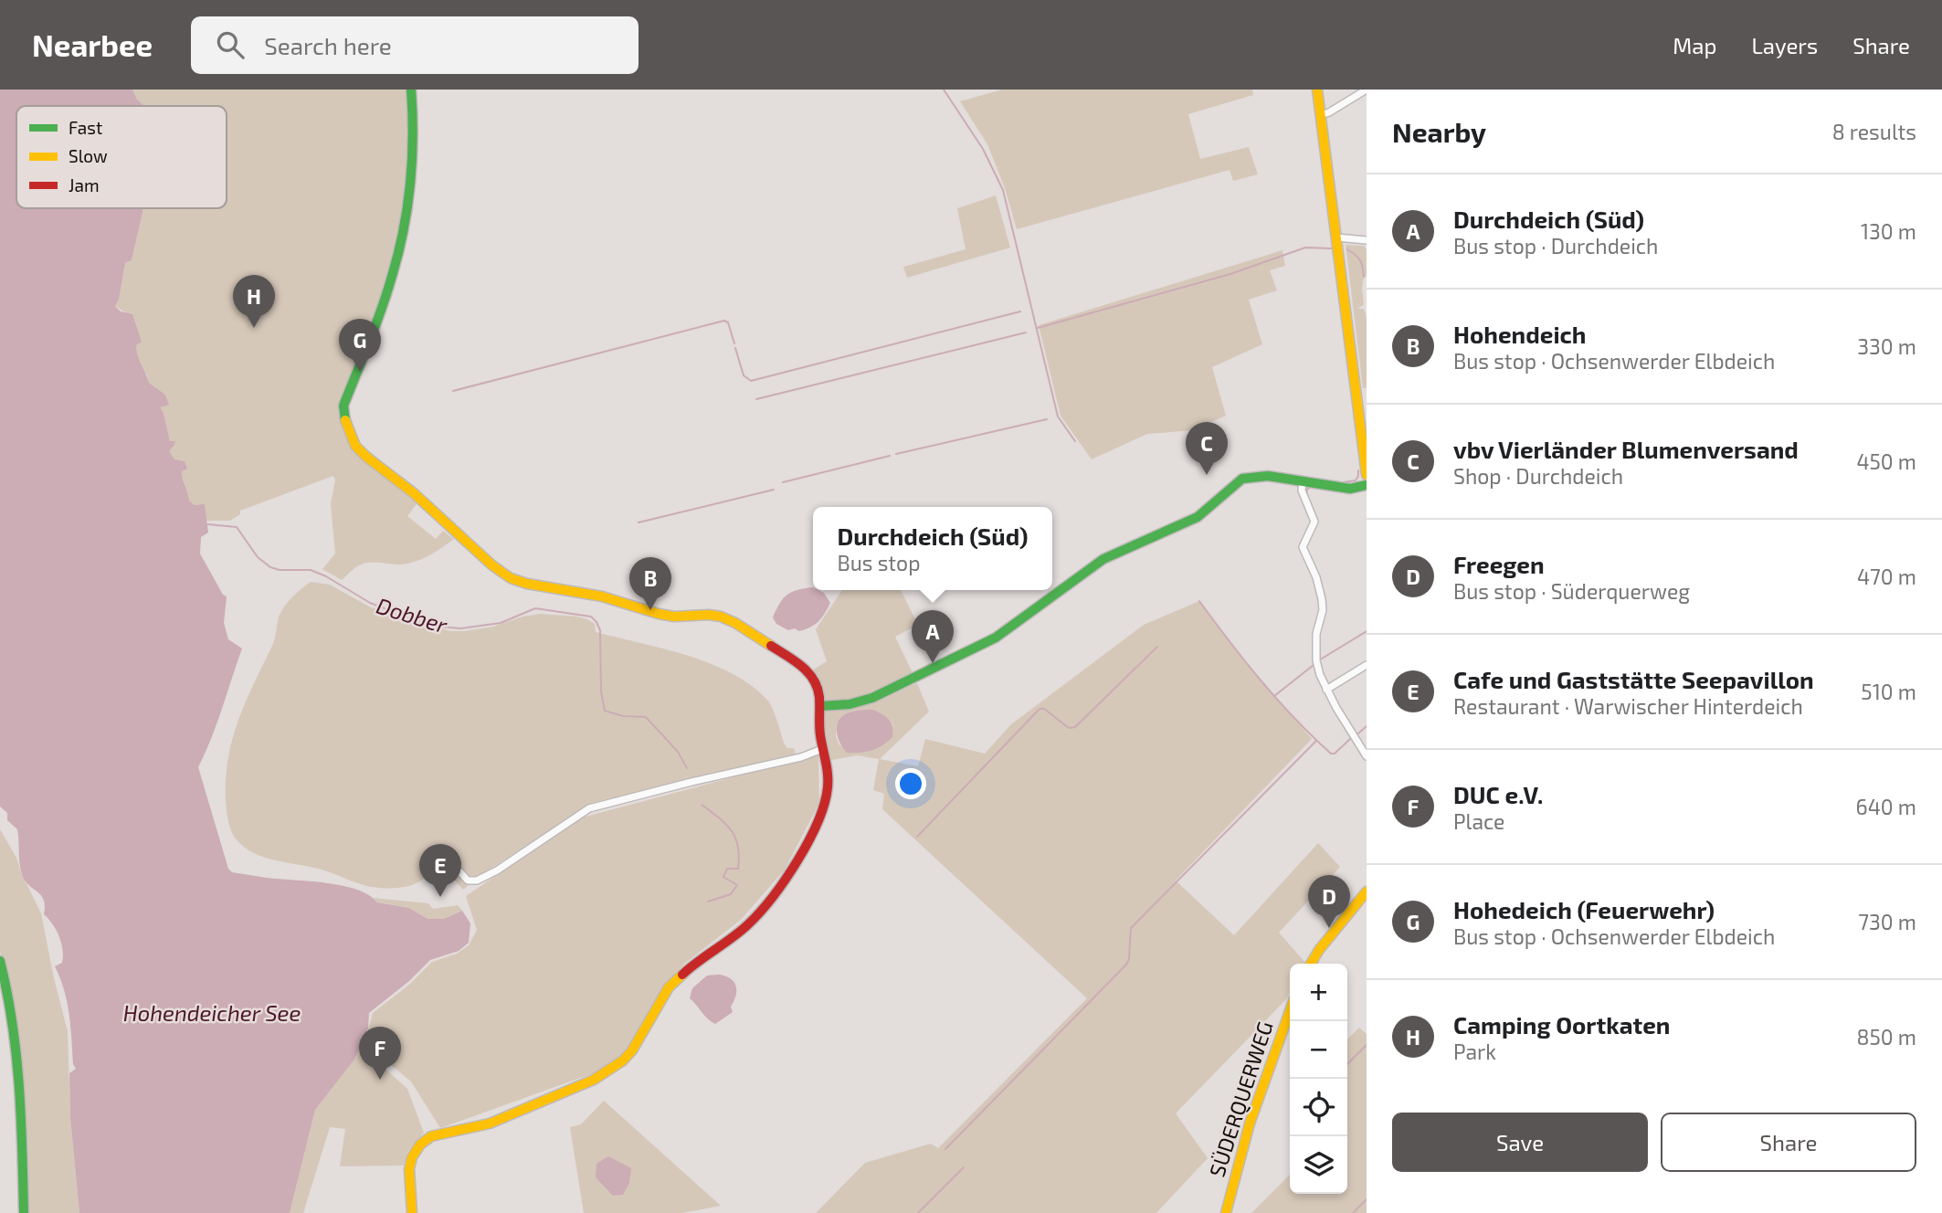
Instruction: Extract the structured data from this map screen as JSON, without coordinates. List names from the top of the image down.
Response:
{
  "streets": {
    "street": ["SÜDERQUERWEG"]
  },
  "water": ["Dobber", "Hohendeicher See"],
  "legend": ["Fast", "Slow", "Jam"],
  "page": {
    "header": "Nearbee",
    "search": "Search here",
    "nav": ["Map", "Layers", "Share"],
    "heading": ["Nearby", "8 results"],
    "list": [
      {
        "mark": "A",
        "name": "Durchdeich (Süd)",
        "note": "Bus stop · Durchdeich",
        "value": "130 m"
      },
      {
        "mark": "B",
        "name": "Hohendeich",
        "note": "Bus stop · Ochsenwerder Elbdeich",
        "value": "330 m"
      },
      {
        "mark": "C",
        "name": "vbv Vierländer Blumenversand",
        "note": "Shop · Durchdeich",
        "value": "450 m"
      },
      {
        "mark": "D",
        "name": "Freegen",
        "note": "Bus stop · Süderquerweg",
        "value": "470 m"
      },
      {
        "mark": "E",
        "name": "Cafe und Gaststätte Seepavillon",
        "note": "Restaurant · Warwischer Hinterdeich",
        "value": "510 m"
      },
      {
        "mark": "F",
        "name": "DUC e.V.",
        "note": "Place",
        "value": "640 m"
      },
      {
        "mark": "G",
        "name": "Hohedeich (Feuerwehr)",
        "note": "Bus stop · Ochsenwerder Elbdeich",
        "value": "730 m"
      },
      {
        "mark": "H",
        "name": "Camping Oortkaten",
        "note": "Park",
        "value": "850 m"
      }
    ],
    "pins": [
      "H",
      "G",
      "C",
      "B",
      "A",
      "E",
      "D",
      "F"
    ],
    "popup": ["Durchdeich (Süd)", "Bus stop"],
    "map_buttons": ["+", "−"],
    "buttons": ["Save", "Share"]
  }
}
